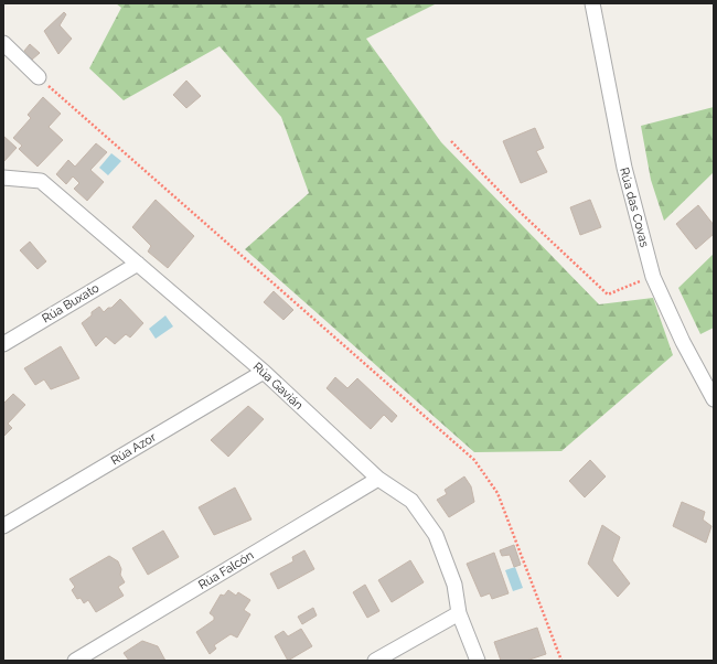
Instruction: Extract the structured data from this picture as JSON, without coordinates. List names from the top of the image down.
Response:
{
  "streets": {
    "street": [
      "Rúa das Covas",
      "Rúa Buxato",
      "Rúa Gavián",
      "Rúa Azor",
      "Rúa Falcón"
    ]
  },
  "crossings": [
    ["Rúa Buxato", "Rúa Gavián"],
    ["Rúa Gavián", "Rúa Azor"],
    ["Rúa Gavián", "Rúa Falcón"]
  ]
}
